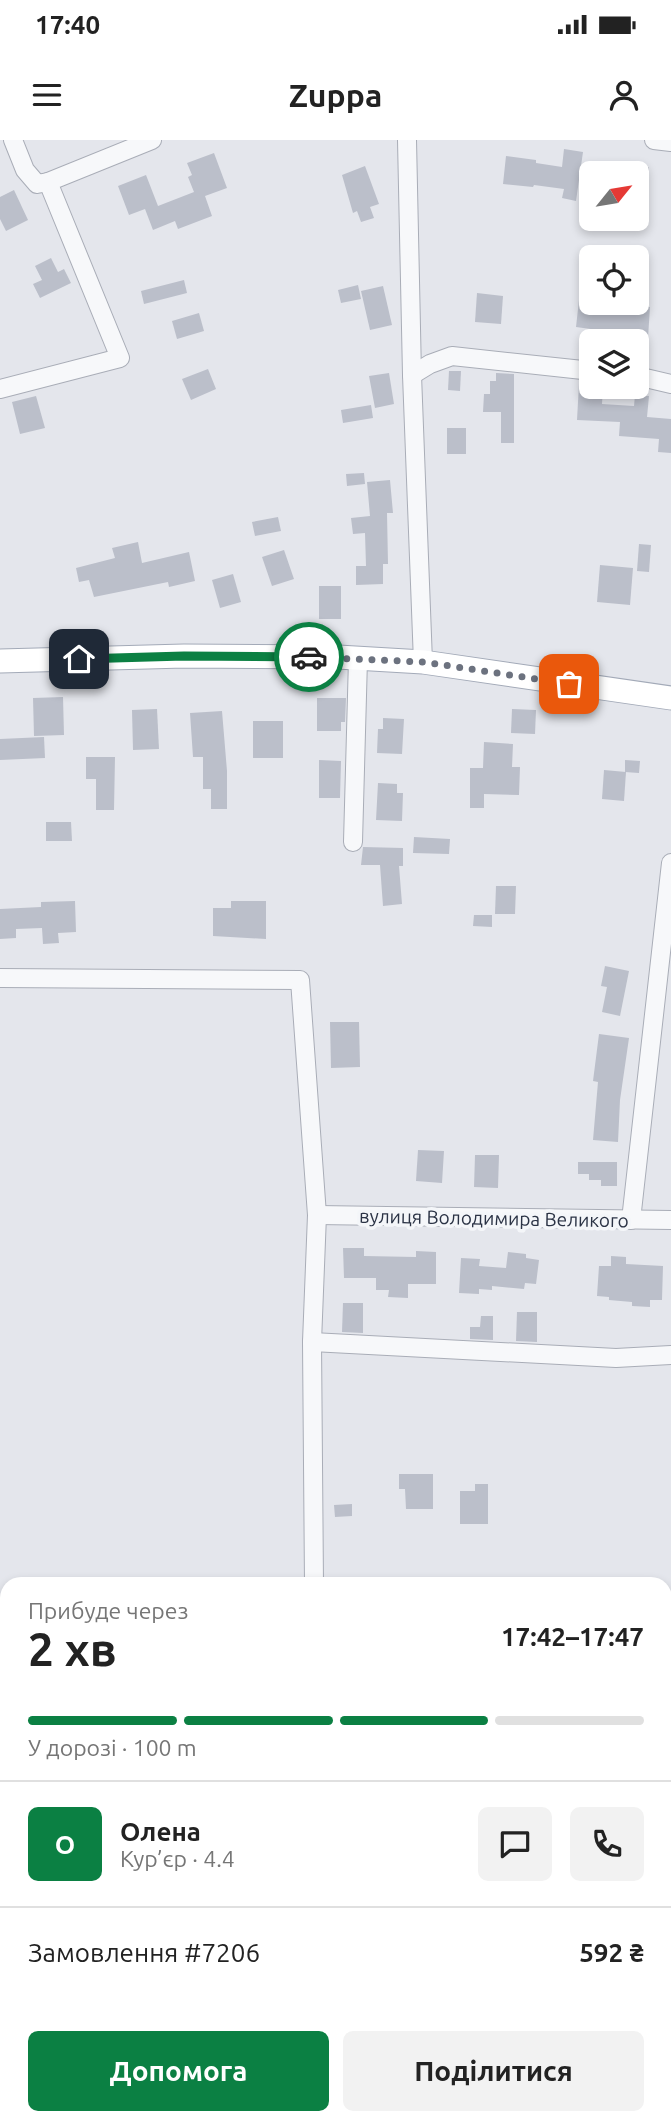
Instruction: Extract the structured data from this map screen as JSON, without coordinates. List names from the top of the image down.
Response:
{
  "streets": {
    "street": ["вулиця Володимира Великого"]
  },
  "north": "top right",
  "page": {
    "status": "17:40",
    "header": "Zuppa",
    "heading": ["2 хв", "Прибуде через", "17:42–17:47"],
    "panel": [
      "Олена",
      "Кур’єр · 4.4",
      "Замовлення #7206",
      "592 ₴"
    ],
    "bar": "У дорозі · 100 m",
    "round": "О",
    "buttons": ["Допомога", "Поділитися"]
  }
}
